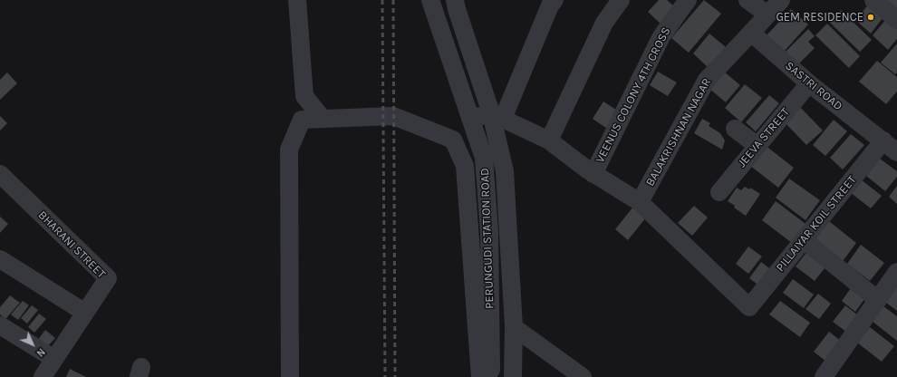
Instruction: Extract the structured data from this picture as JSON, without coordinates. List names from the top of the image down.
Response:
{
  "streets": {
    "street": [
      "SASTRI ROAD",
      "VEENUS COLONY 4TH CROSS",
      "BALAKRISHNAN NAGAR",
      "JEEVA STREET",
      "PILLAIYAR KOIL STREET",
      "PERUNGUDI STATION ROAD",
      "BHARANI STREET"
    ]
  },
  "crossings": [
    ["SASTRI ROAD", "BALAKRISHNAN NAGAR"],
    ["SASTRI ROAD", "JEEVA STREET"],
    ["SASTRI ROAD", "PILLAIYAR KOIL STREET"],
    ["BALAKRISHNAN NAGAR", "PILLAIYAR KOIL STREET"]
  ],
  "places": ["GEM RESIDENCE"],
  "north": "bottom right"
}
